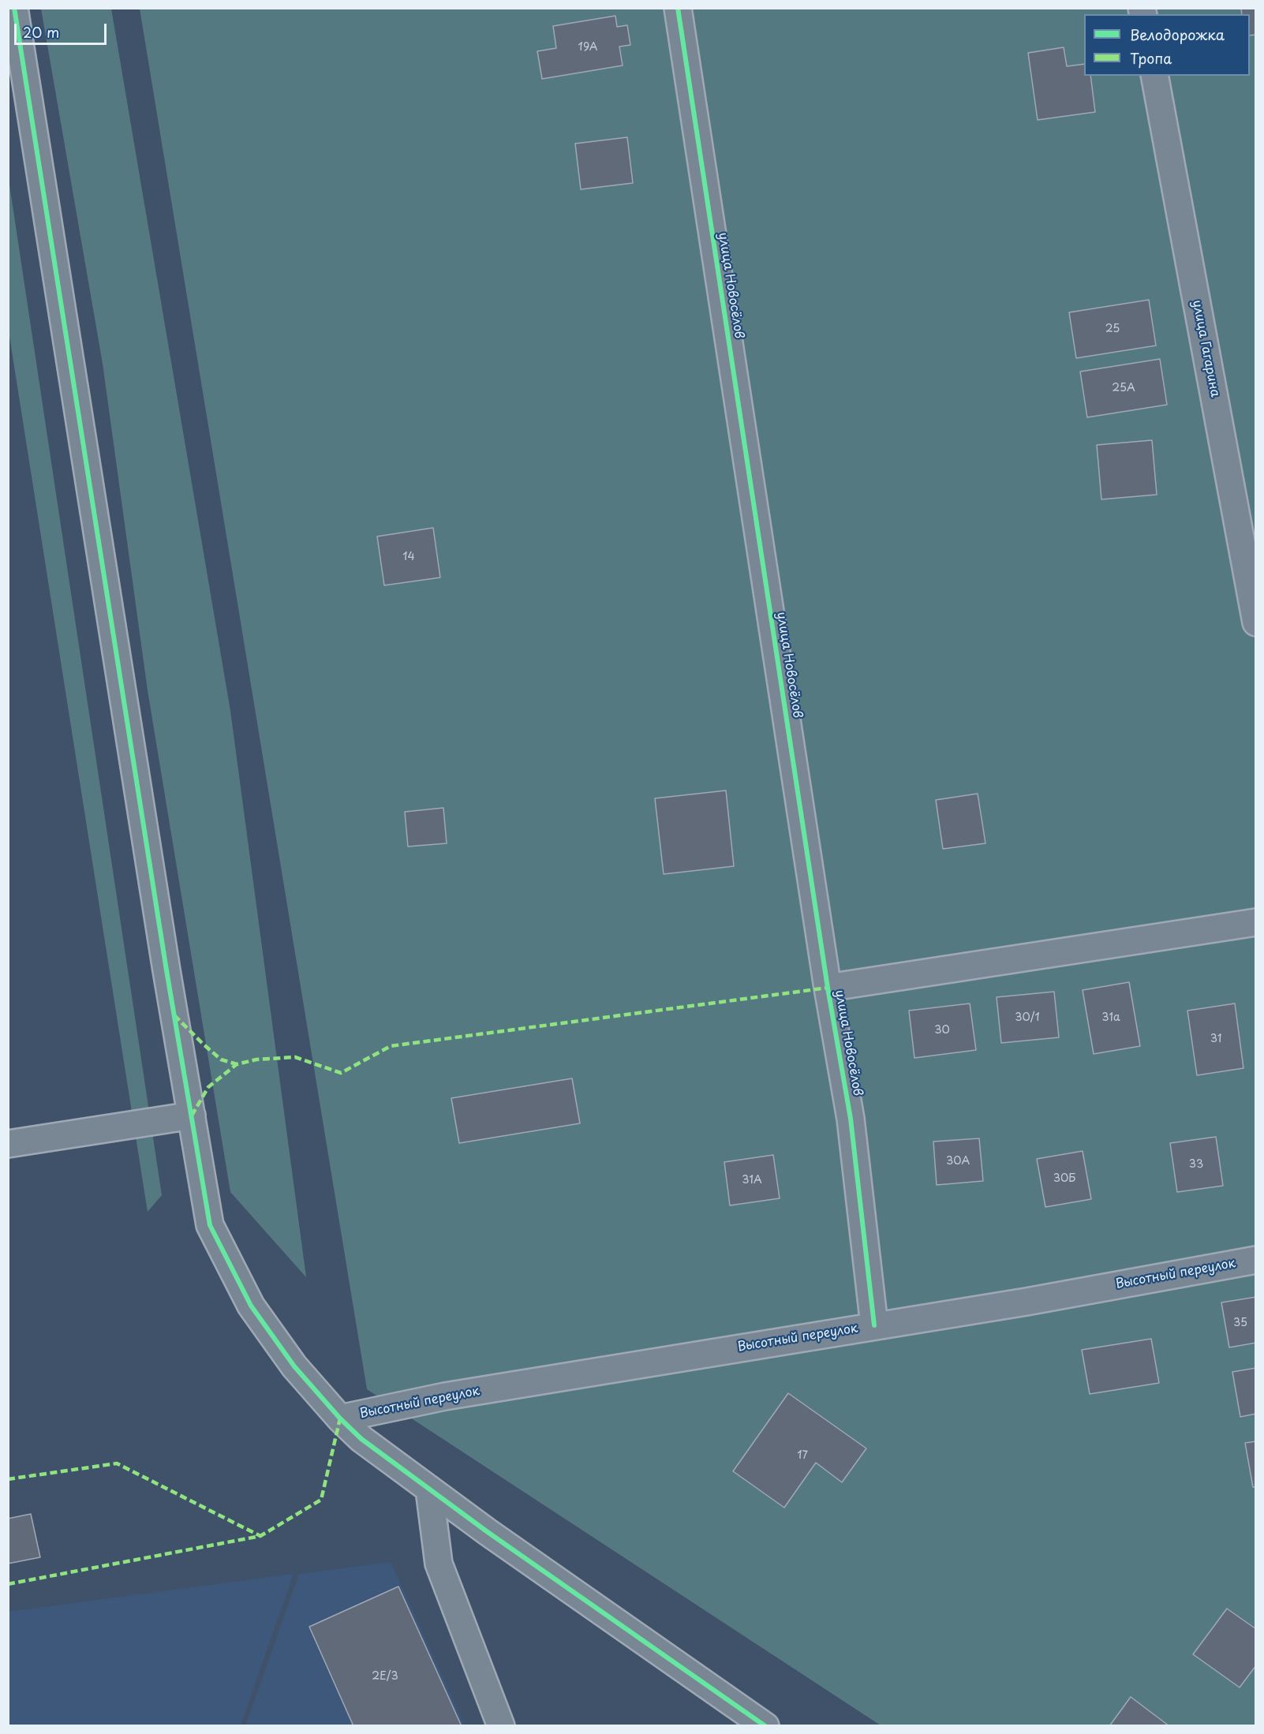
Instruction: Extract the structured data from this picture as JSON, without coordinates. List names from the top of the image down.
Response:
{
  "streets": {
    "street": ["улица Новосёлов", "улица Гагарина", "Высотный переулок"]
  },
  "crossings": [
    ["улица Новосёлов", "Высотный переулок"]
  ],
  "house_numbers": [
    "19А",
    "25",
    "25А",
    "14",
    "30/1",
    "31а",
    "30",
    "31",
    "30А",
    "33",
    "30Б",
    "31А",
    "35",
    "17",
    "2Е/3"
  ],
  "legend": ["Велодорожка", "Тропа"],
  "scale_bar": "20 m"
}
